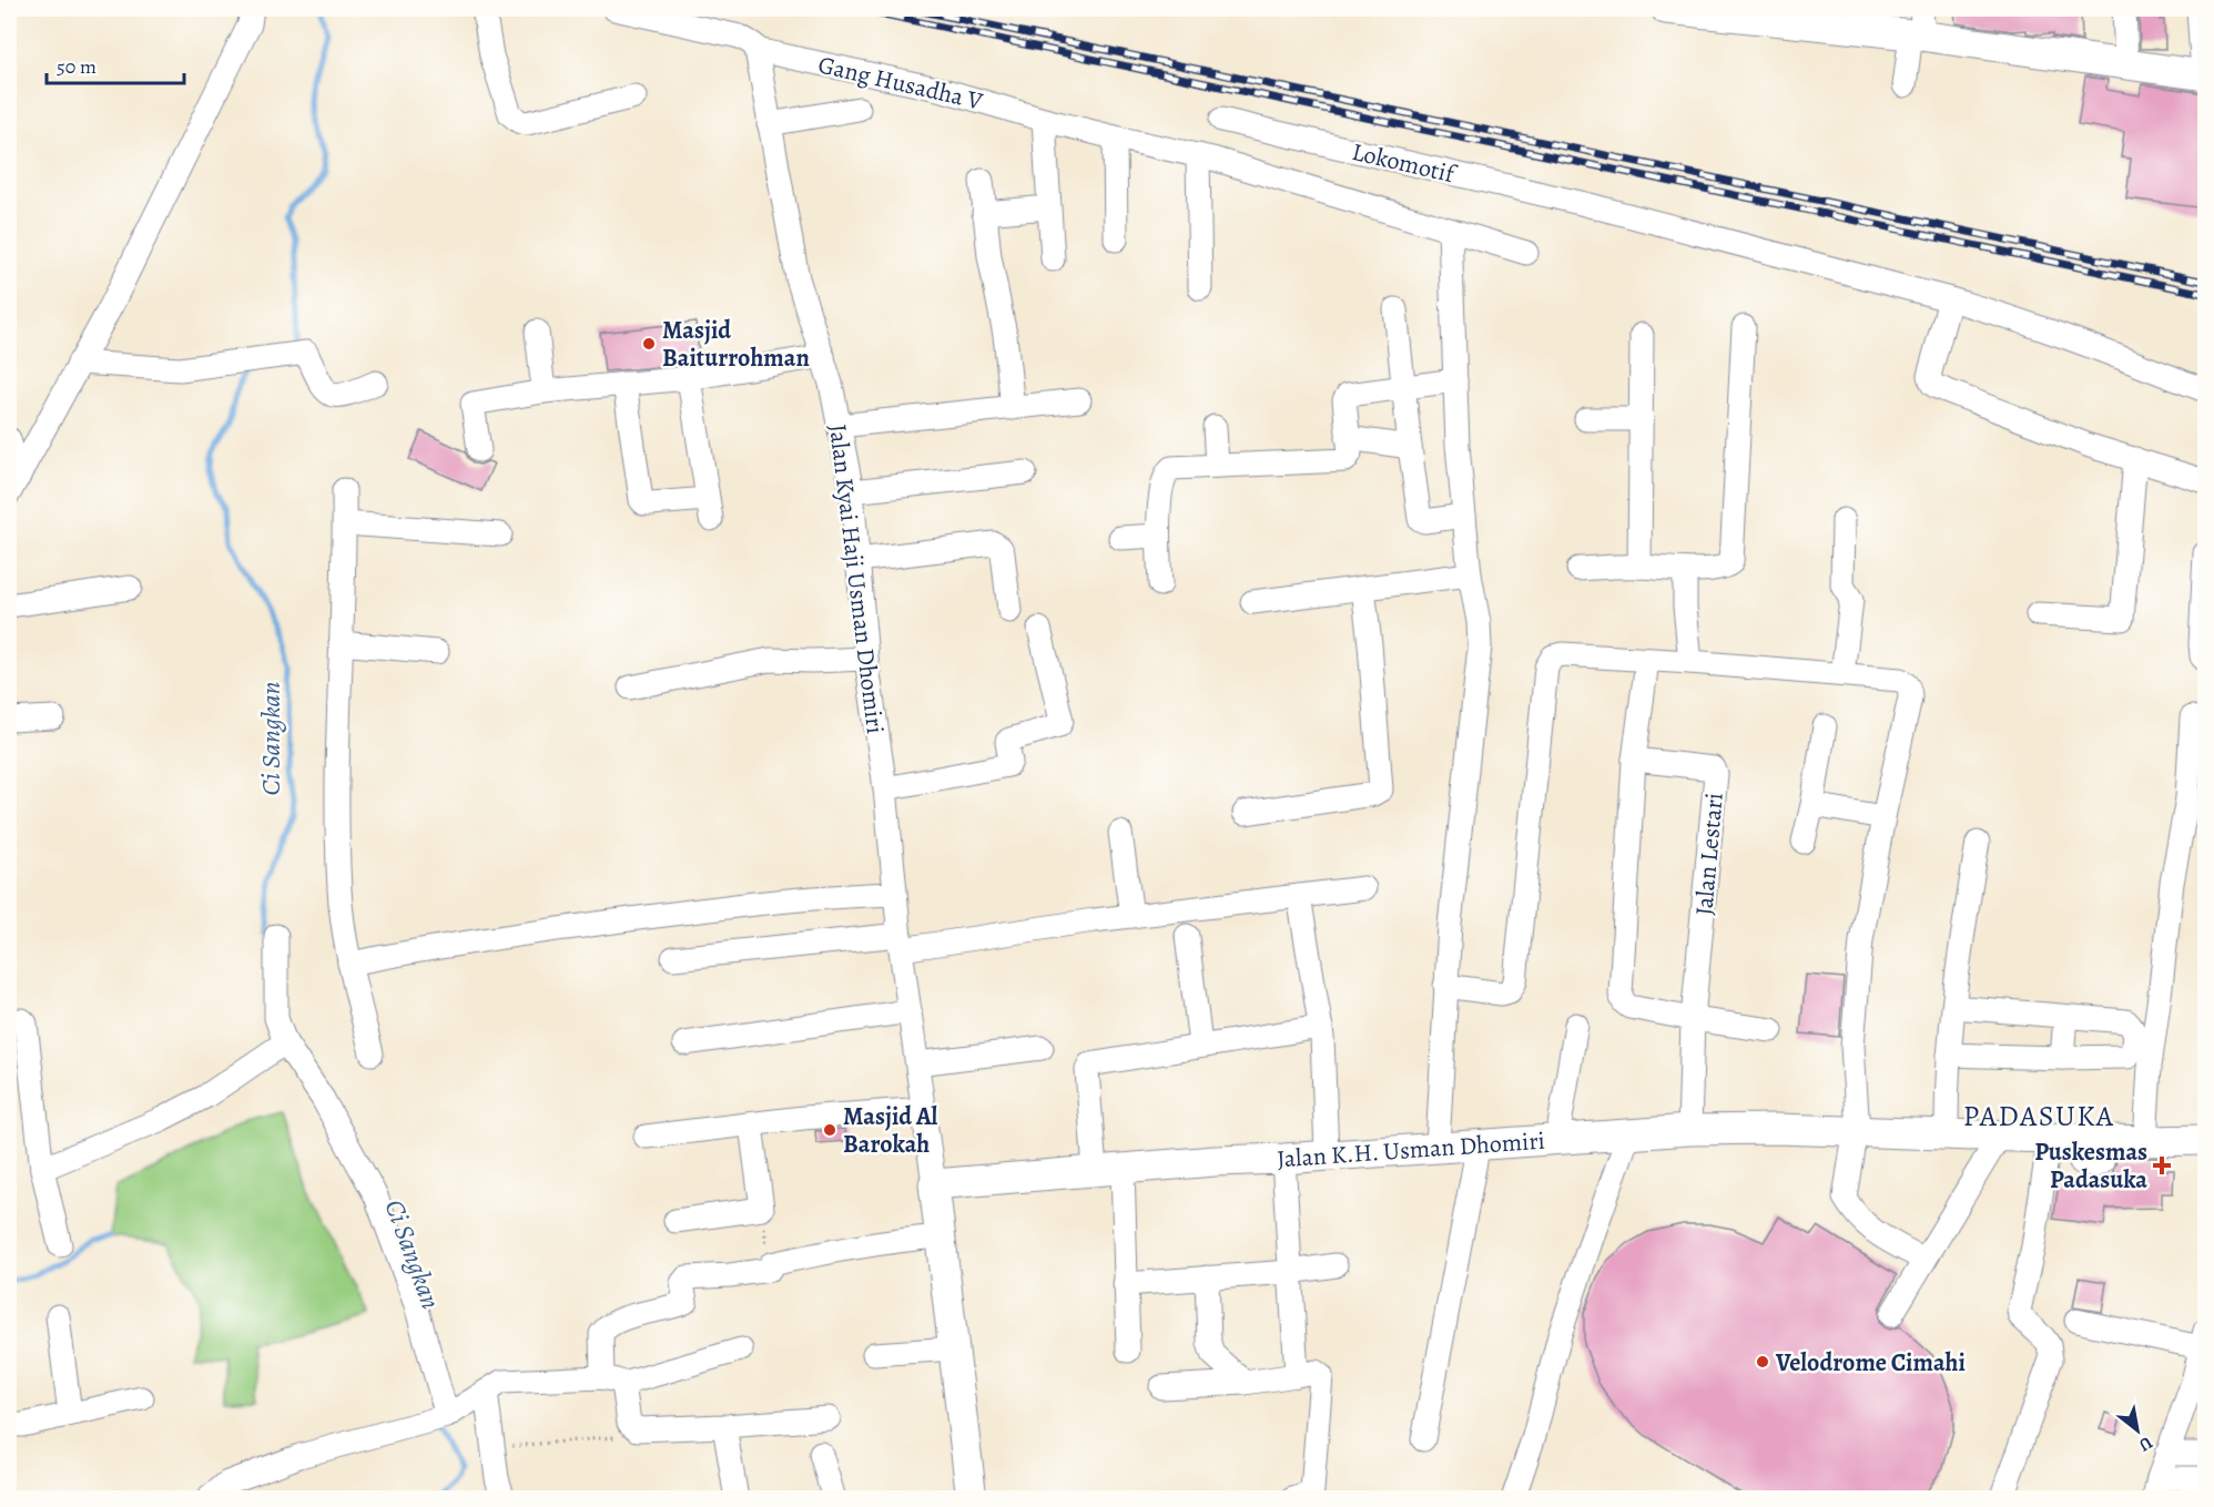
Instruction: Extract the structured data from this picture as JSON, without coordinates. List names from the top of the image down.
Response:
{
  "streets": {
    "main road": ["Jalan K.H. Usman Dhomiri"],
    "street": [
      "Gang Husadha V",
      "Lokomotif",
      "Jalan Kyai Haji Usman Dhomiri",
      "Jalan Lestari"
    ]
  },
  "crossings": [
    ["Gang Husadha V", "Jalan Kyai Haji Usman Dhomiri"],
    ["Jalan Kyai Haji Usman Dhomiri", "Jalan K.H. Usman Dhomiri"]
  ],
  "districts": ["PADASUKA"],
  "water": ["Ci Sangkan"],
  "places": {
    "other": ["Masjid Baiturrohman", "Masjid Al Barokah", "Velodrome Cimahi"],
    "health": ["Puskesmas Padasuka"]
  },
  "scale_bar": "50 m",
  "north": "bottom right"
}
